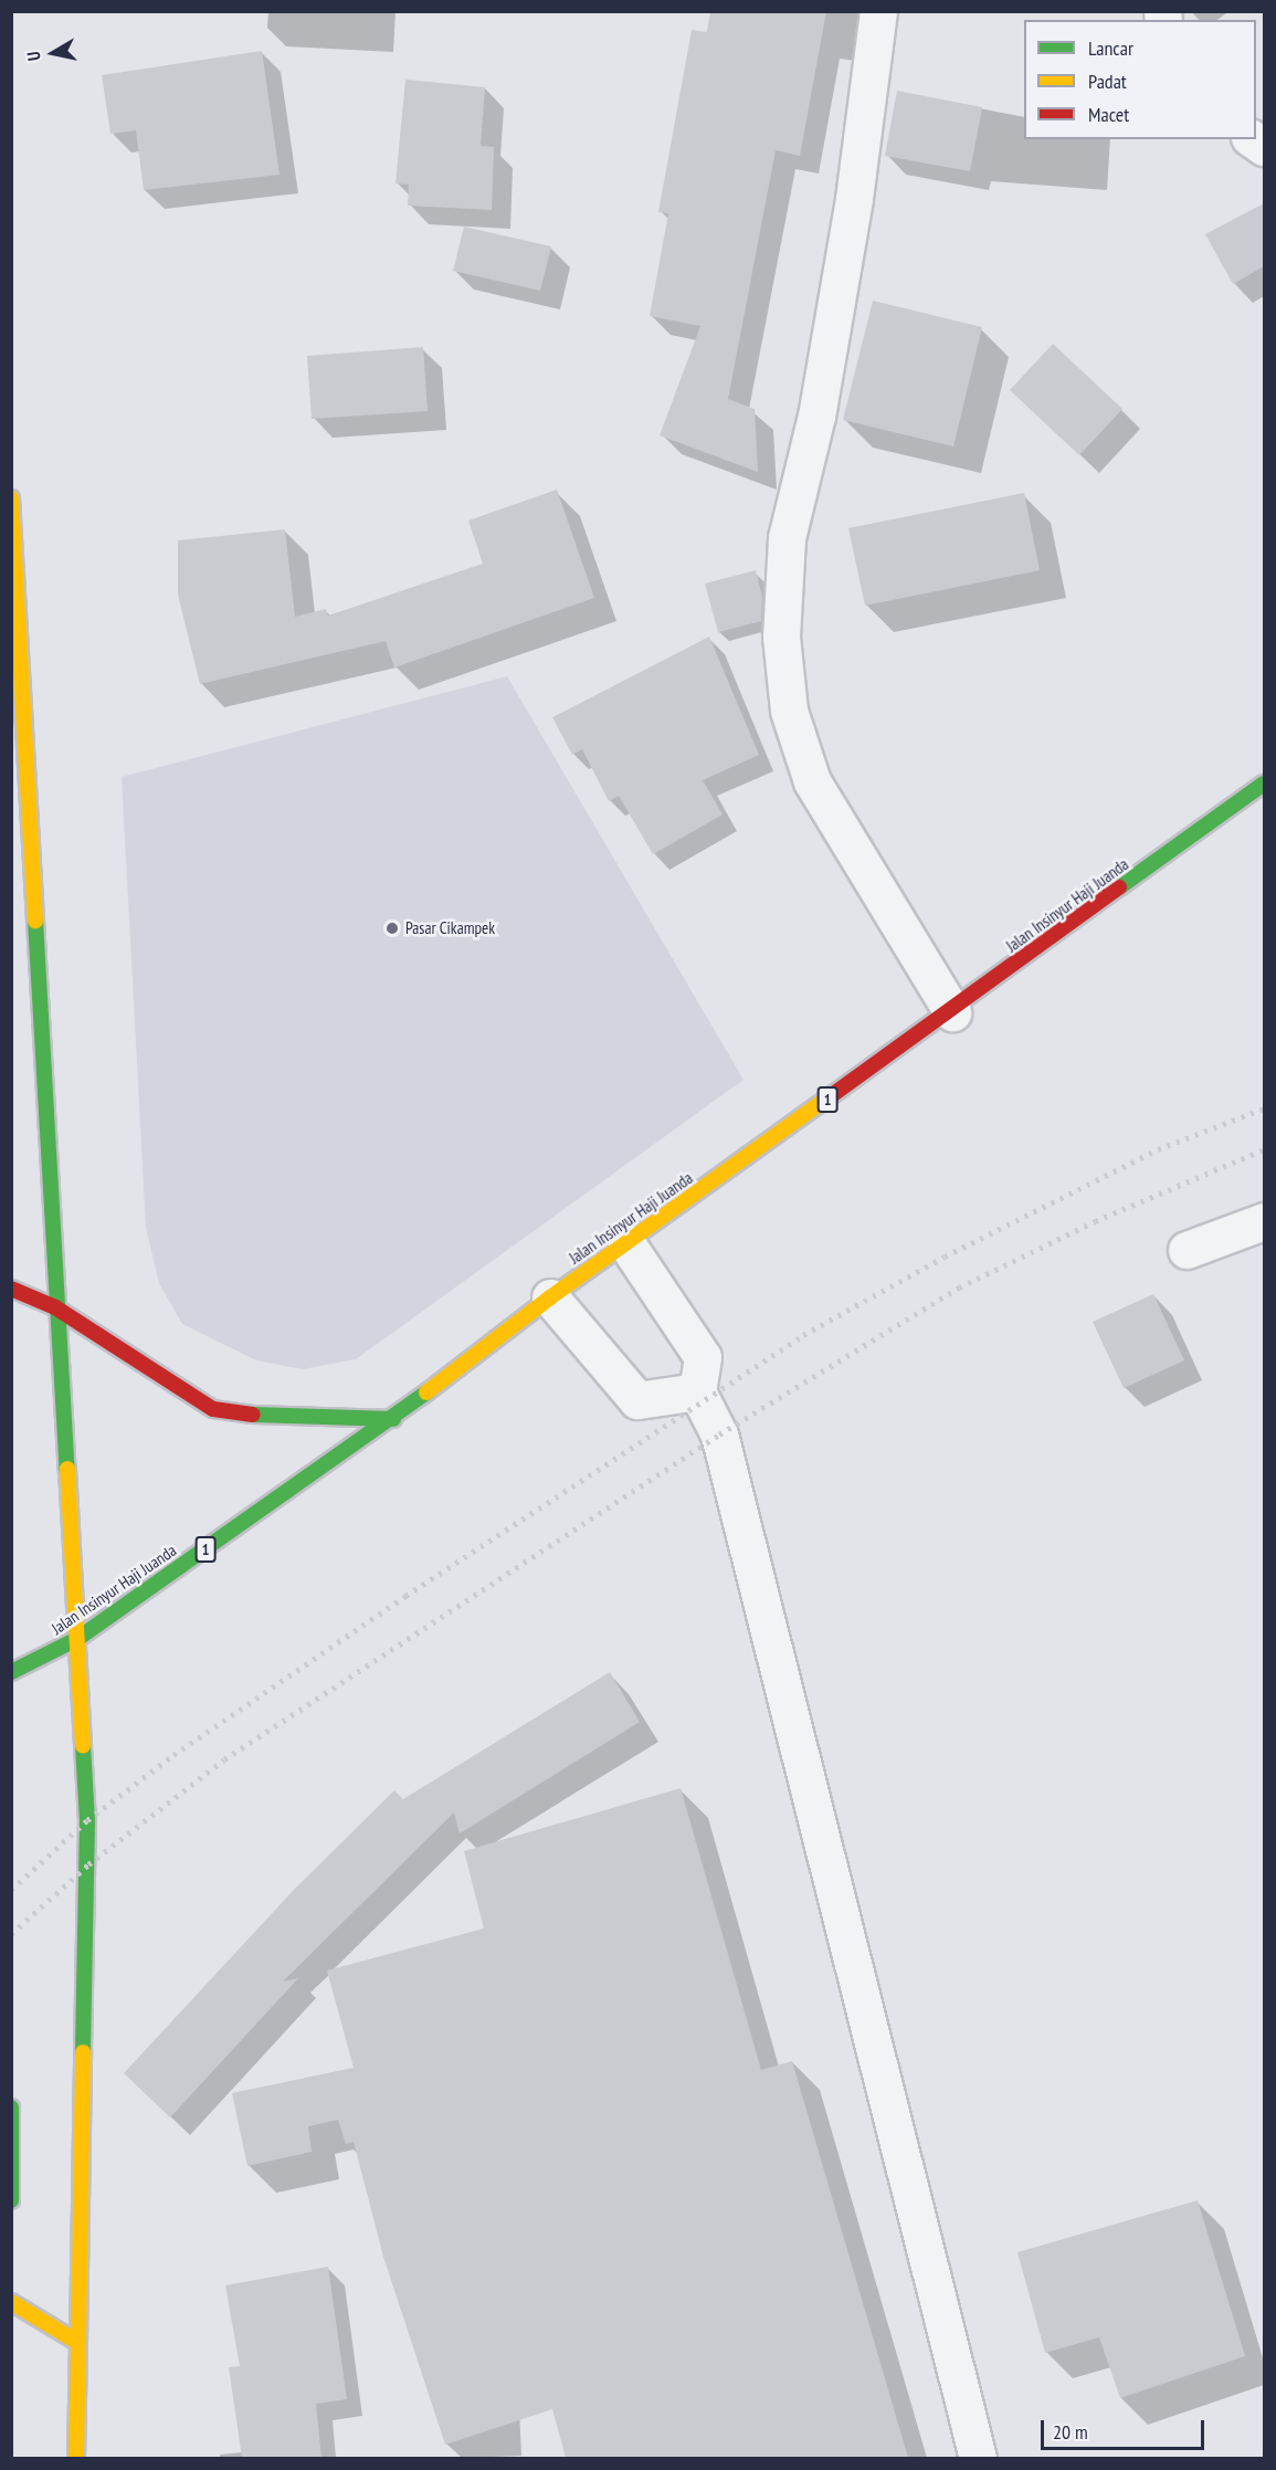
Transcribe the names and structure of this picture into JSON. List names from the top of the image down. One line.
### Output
{"streets":{"highway":["Jalan Insinyur Haji Juanda","1"]},"places":["Pasar Cikampek"],"legend":["Lancar","Padat","Macet"],"scale_bar":"20 m","north":"left"}
